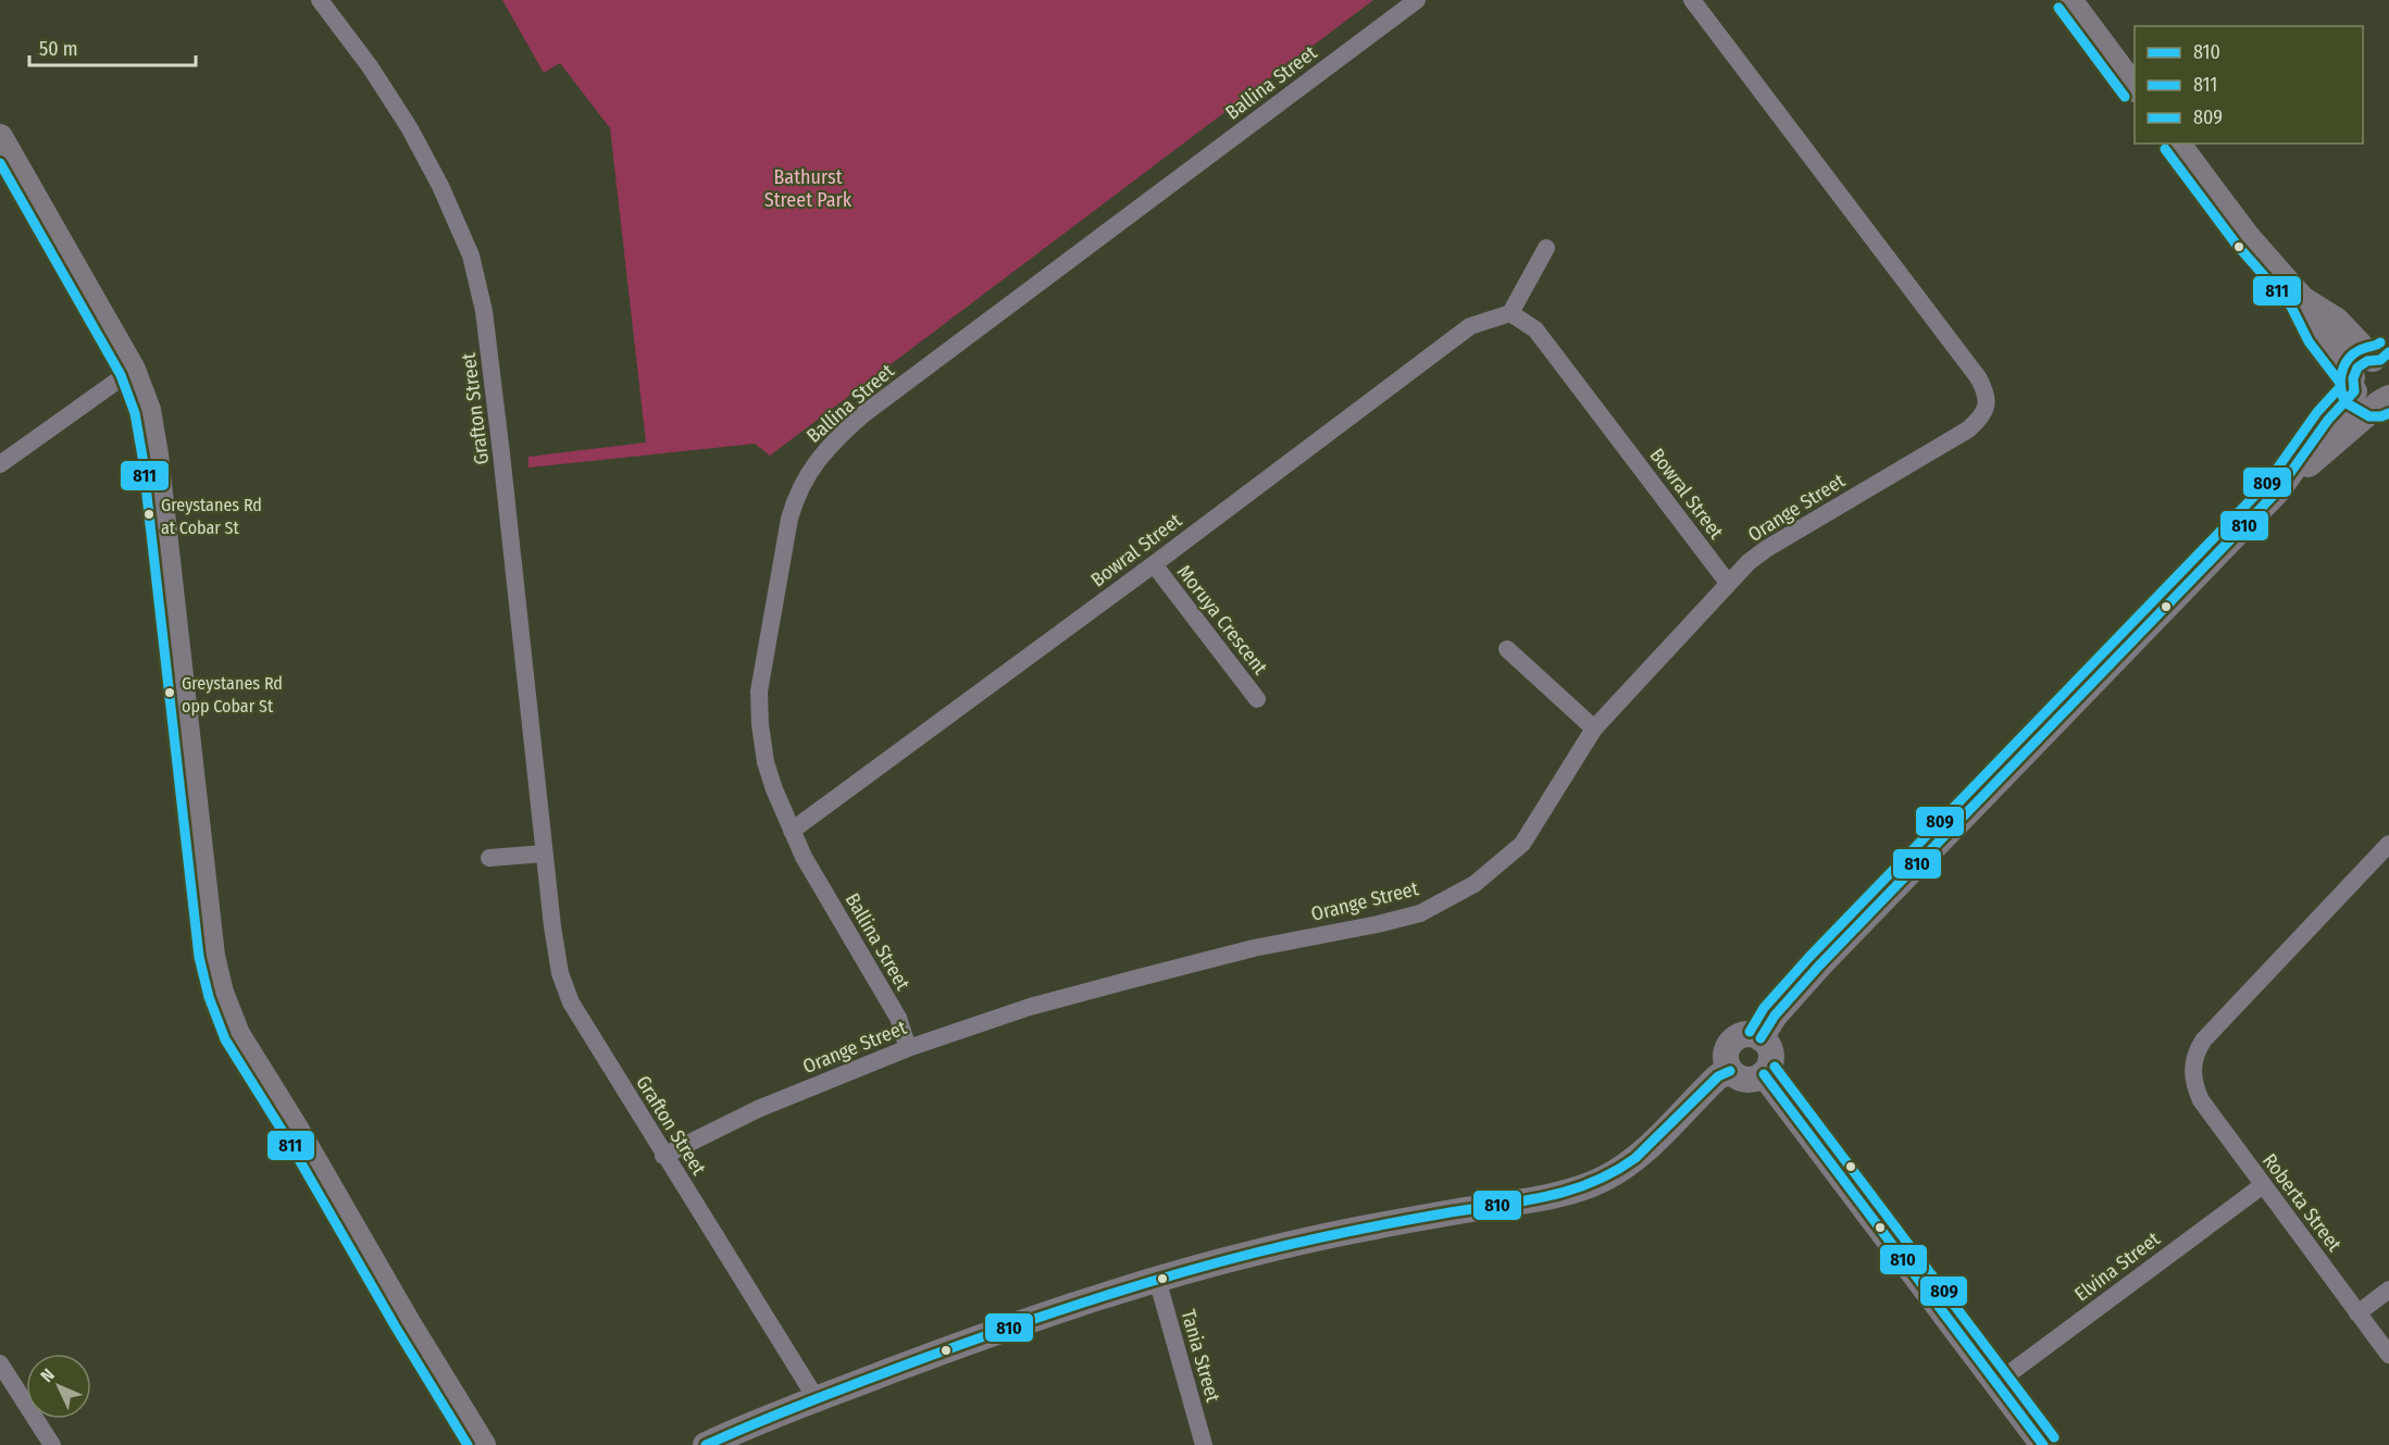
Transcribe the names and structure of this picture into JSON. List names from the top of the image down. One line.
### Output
{"streets":{"street":["Ballina Street","Grafton Street","Bowral Street","Orange Street","Moruya Crescent","Roberta Street","Elvina Street","Tania Street"]},"crossings":[["Ballina Street","Bowral Street"],["Ballina Street","Orange Street"],["Grafton Street","Orange Street"],["Bowral Street","Orange Street"],["Bowral Street","Moruya Crescent"],["Roberta Street","Elvina Street"]],"parks":["Bathurst Street Park"],"places":["Greystanes Rd at Cobar St","Greystanes Rd opp Cobar St"],"lines":["transit line 811","transit line 809","transit line 810"],"legend":["810","811","809"],"scale_bar":"50 m","north":"top left"}
